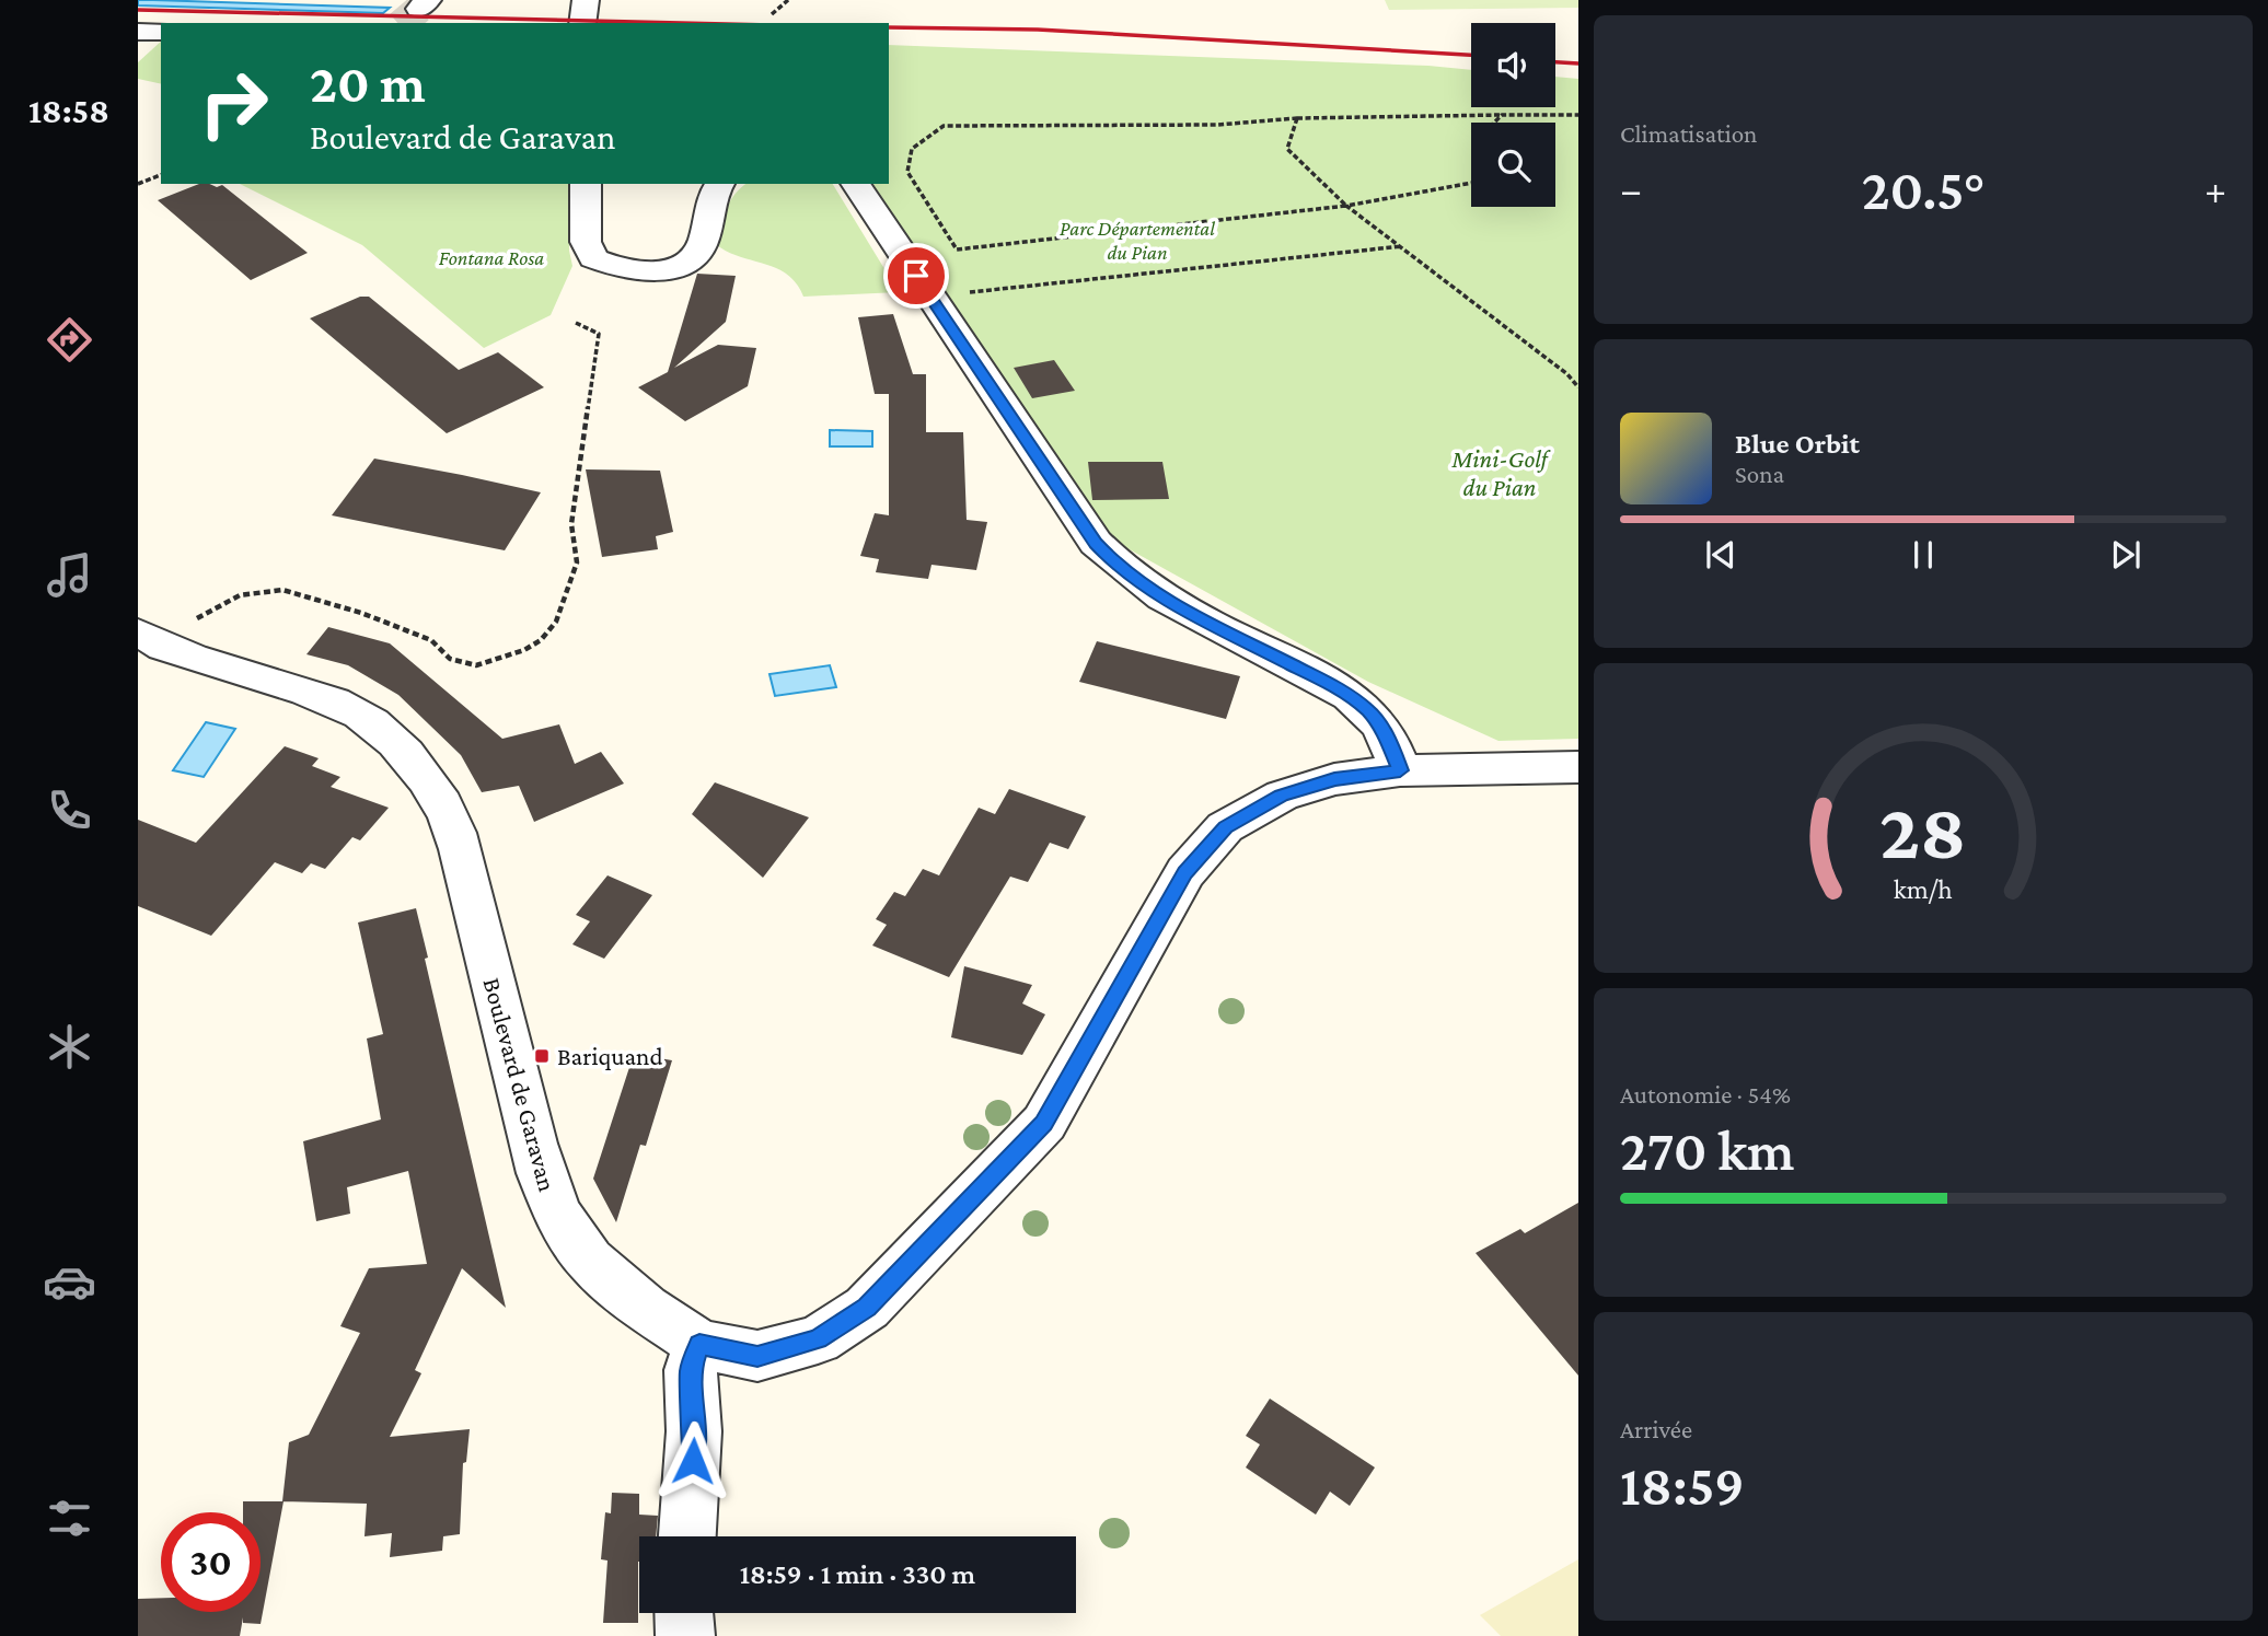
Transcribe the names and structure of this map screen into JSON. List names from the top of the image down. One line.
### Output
{"streets":{"street":["Boulevard de Garavan"]},"parks":["Parc Départemental du Pian","Fontana Rosa","Mini-Golf du Pian"],"places":{"transit":["Bariquand"]},"page":{"tabs":"18:58","tile":["Climatisation",["Autonomie · 54%","270 km"],["Arrivée","18:59"]],"turn":["20 m","Boulevard de Garavan"],"heat":["−","20.5°","+"],"song":["Blue Orbit","Sona"],"limit":"30","trip":"18:59 · 1 min · 330 m","gauge":["28","km/h"]}}
